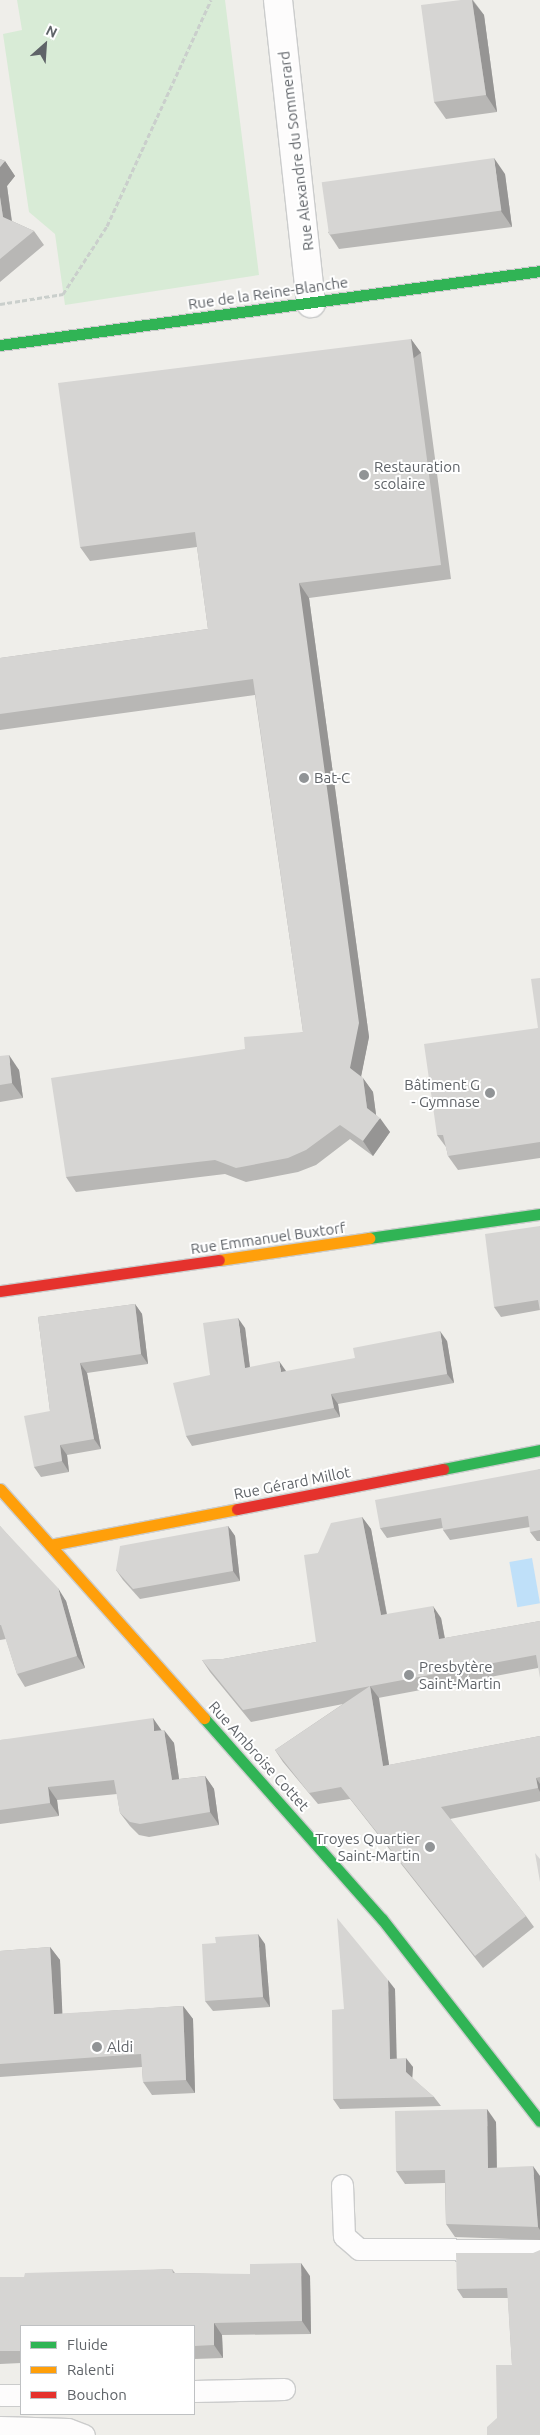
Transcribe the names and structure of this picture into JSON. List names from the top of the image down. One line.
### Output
{"streets":{"street":["Rue Alexandre du Sommerard","Rue de la Reine-Blanche","Rue Emmanuel Buxtorf","Rue Gérard Millot","Rue Ambroise Cottet"]},"crossings":[["Rue Alexandre du Sommerard","Rue de la Reine-Blanche"],["Rue Gérard Millot","Rue Ambroise Cottet"]],"places":["Restauration scolaire","Bat-C","Bâtiment G - Gymnase","Presbytère Saint-Martin","Troyes Quartier Saint-Martin","Aldi"],"legend":["Fluide","Ralenti","Bouchon"],"north":"top right"}
